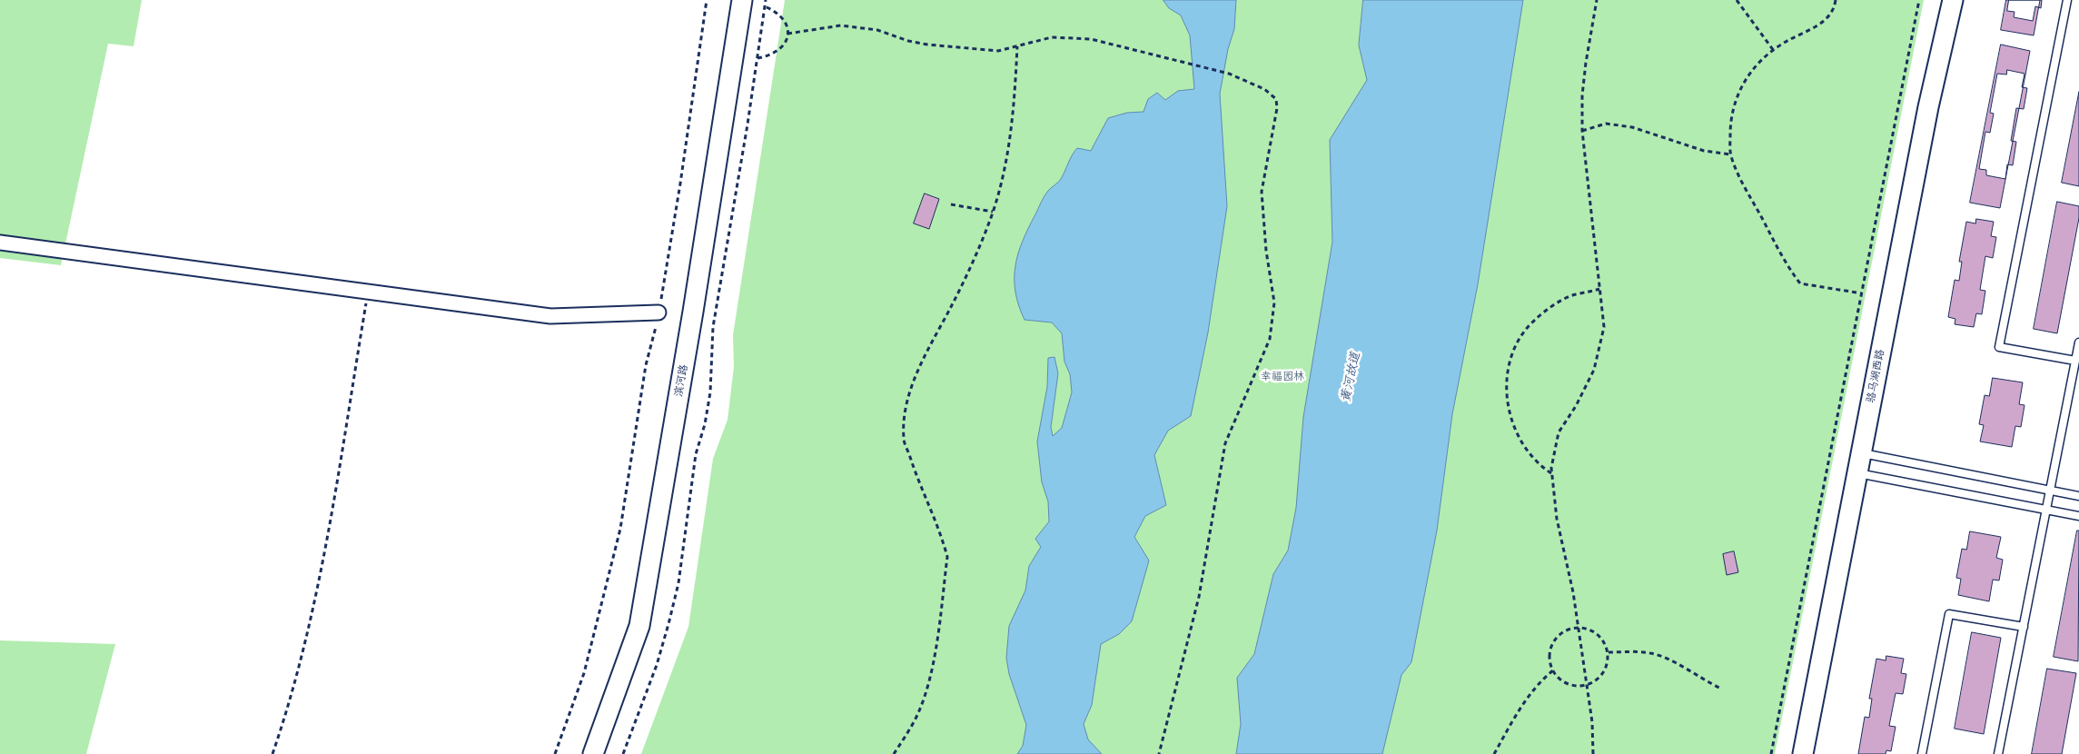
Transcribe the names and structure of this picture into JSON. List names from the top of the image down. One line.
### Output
{"streets":{"street":["骆马湖西路","滨河路"]},"water":["黄河故道"],"parks":["幸福园林"]}
